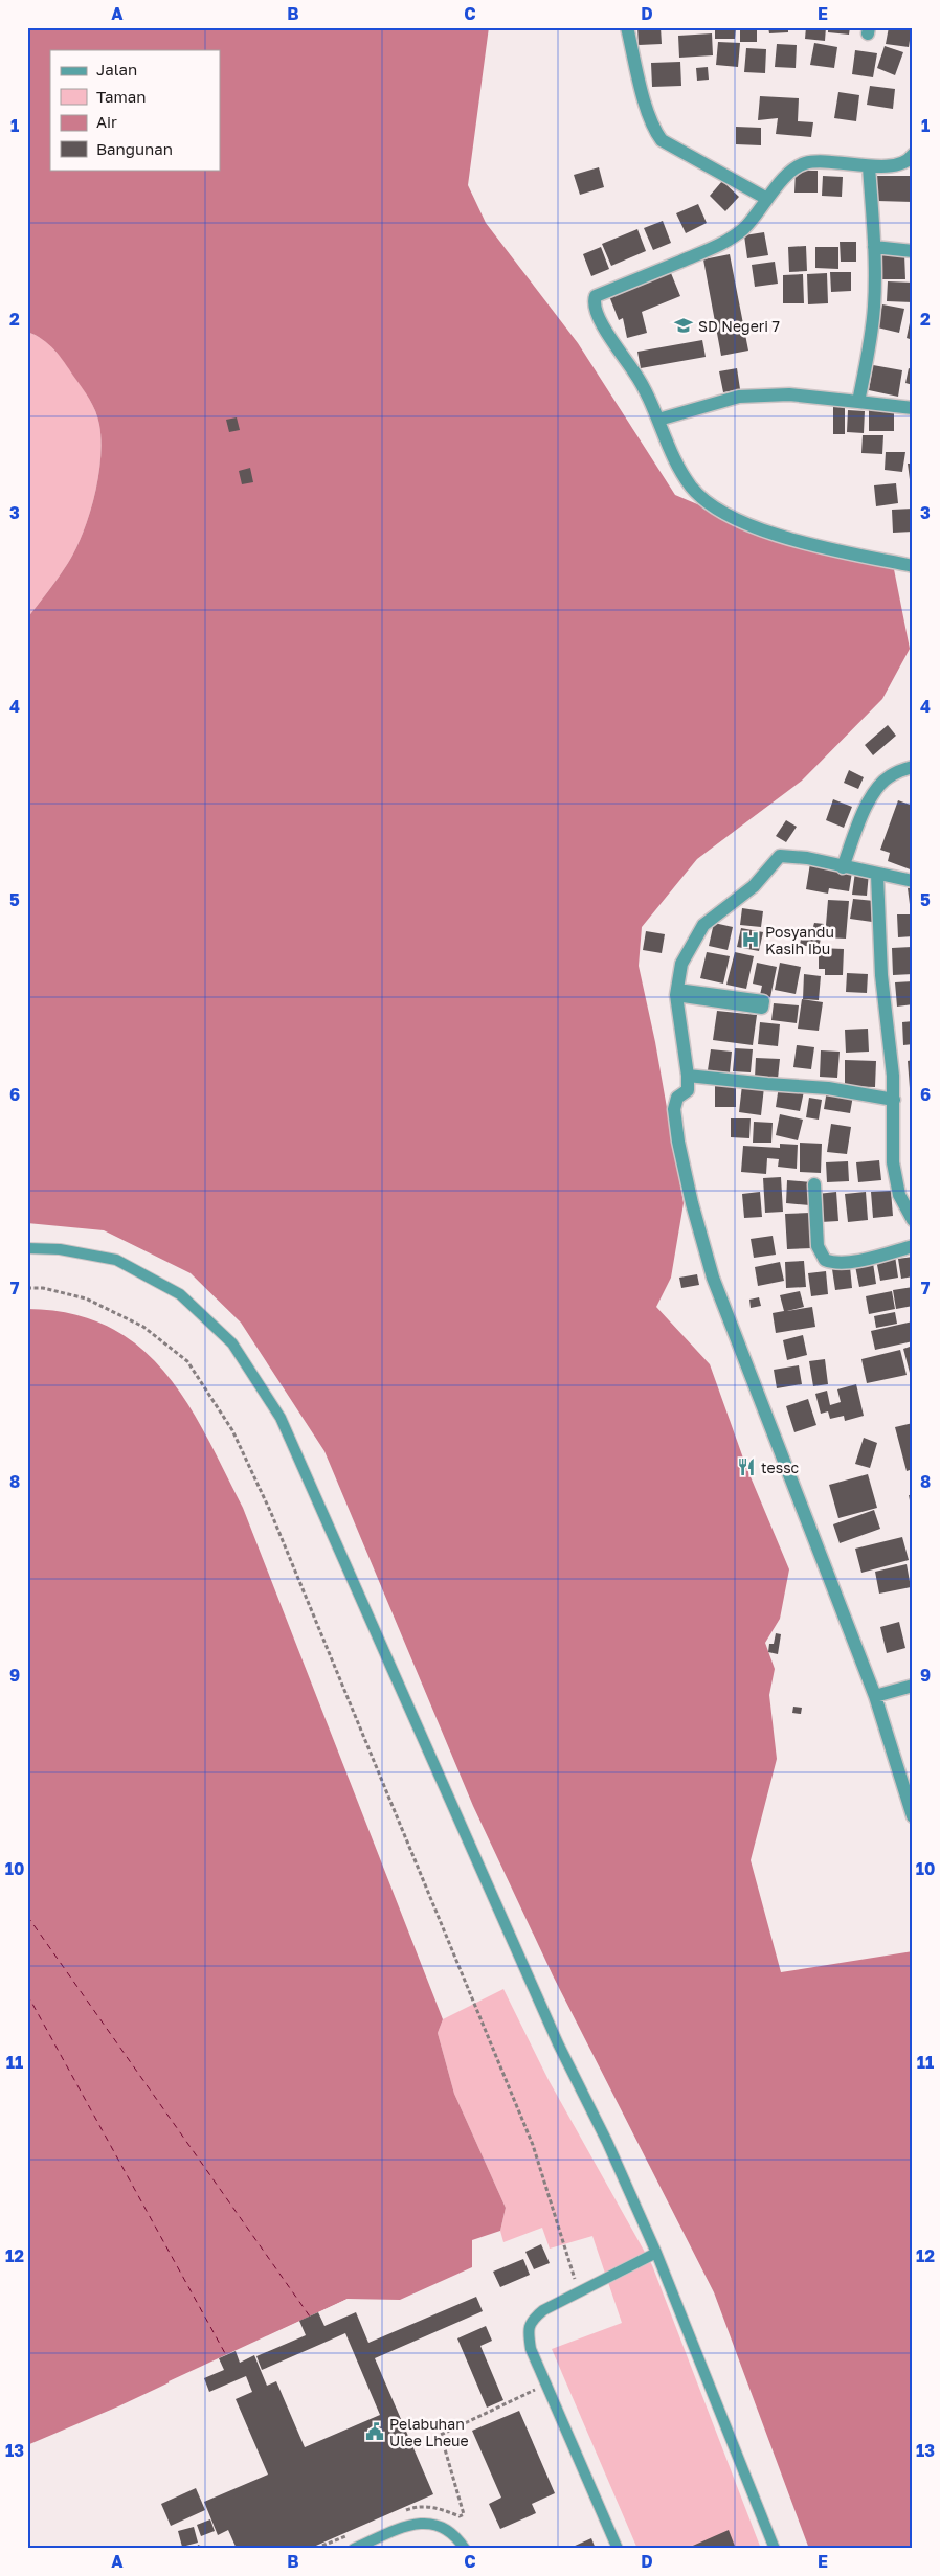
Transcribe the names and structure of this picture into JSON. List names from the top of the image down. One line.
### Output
{"places":{"school or university":["SD Negeri 7"],"hospital":["Posyandu Kasih Ibu"],"restaurant":["tessc"],"public building":["Pelabuhan Ulee Lheue"]},"legend":["Jalan","Taman","Air","Bangunan"],"grid":{"columns":["A","B","C","D","E"],"rows":["1","2","3","4","5","6","7","8","9","10","11","12","13"]}}
